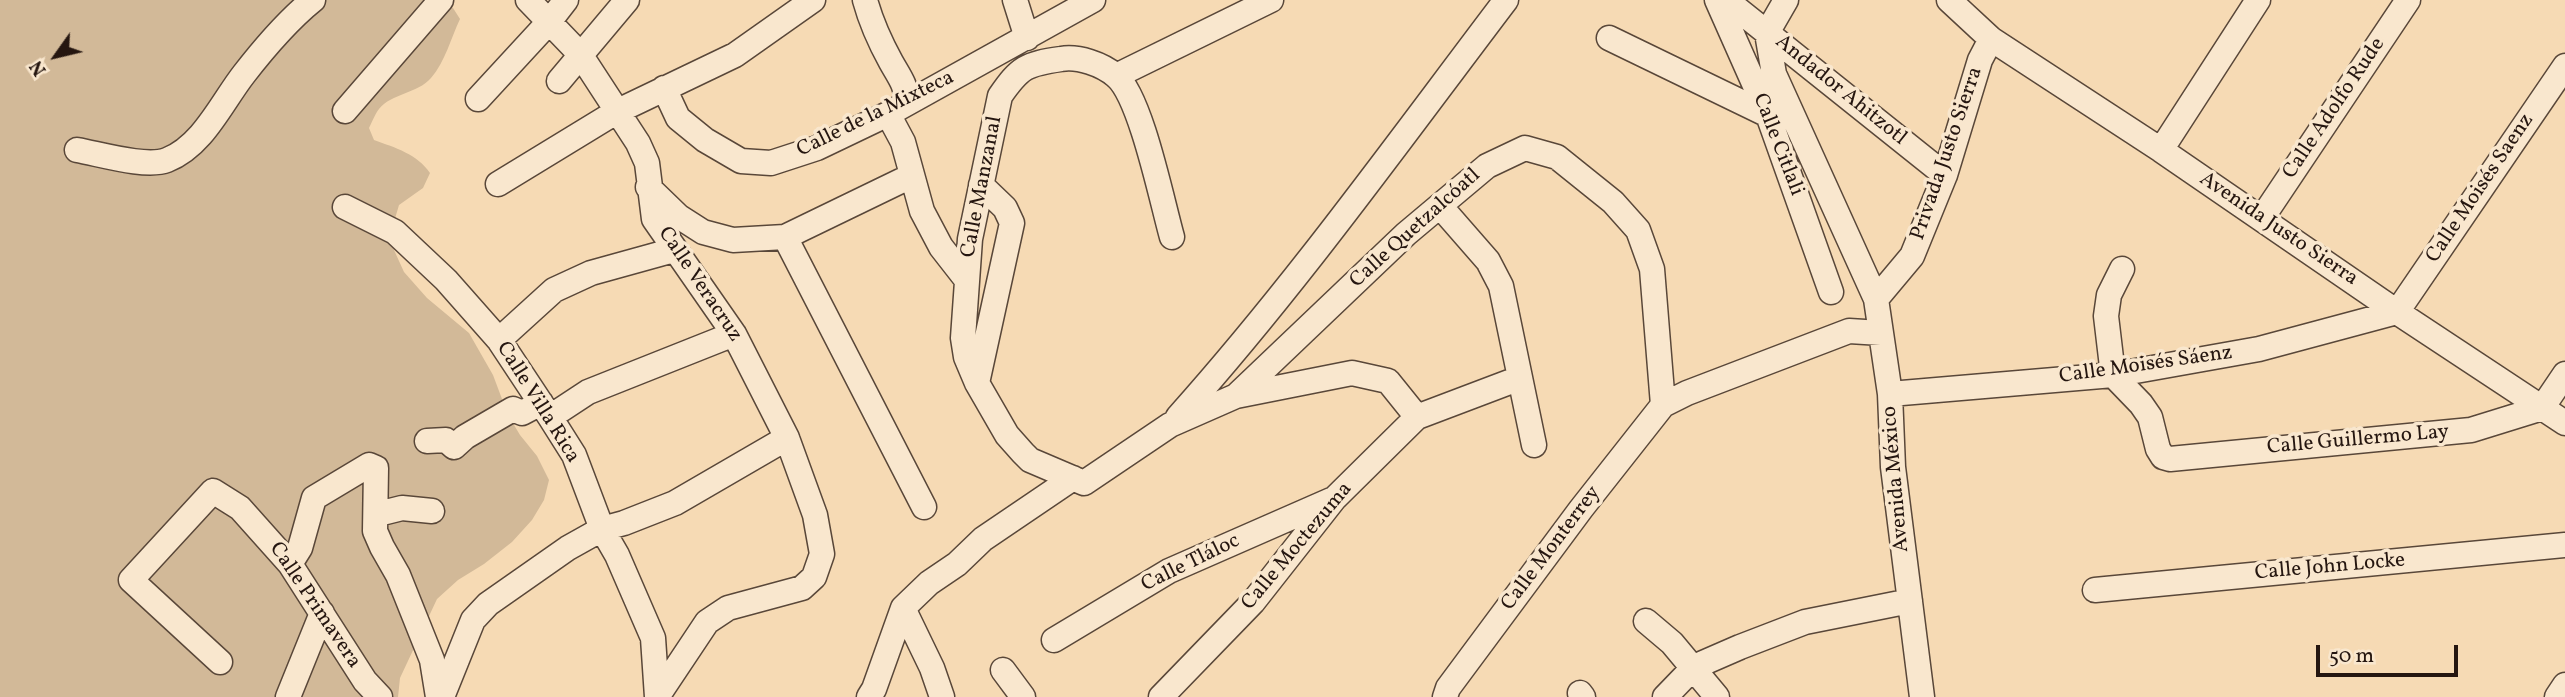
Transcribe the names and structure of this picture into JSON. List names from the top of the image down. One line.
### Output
{"streets":{"street":["Andador Ahitzotl","Calle Adolfo Rude","Calle de la Mixteca","Calle Citlali","Privada Justo Sierra","Calle Manzanal","Calle Moisés Saenz","Calle Quetzalcóatl","Avenida Justo Sierra","Calle Veracruz","Calle Moisés Sáenz","Calle Villa Rica","Calle Guillermo Lay","Avenida México","Calle Moctezuma","Calle Monterrey","Calle Tláloc","Calle John Locke","Calle Primavera"]},"crossings":[["Andador Ahitzotl","Privada Justo Sierra"],["Calle Adolfo Rude","Avenida Justo Sierra"],["Privada Justo Sierra","Avenida Justo Sierra"],["Privada Justo Sierra","Avenida México"],["Calle Moisés Saenz","Avenida Justo Sierra"],["Calle Moisés Saenz","Calle Moisés Sáenz"],["Calle Quetzalcóatl","Calle Monterrey"],["Avenida Justo Sierra","Calle Moisés Sáenz"],["Avenida Justo Sierra","Calle Guillermo Lay"],["Calle Veracruz","Calle Villa Rica"],["Calle Moisés Sáenz","Calle Guillermo Lay"],["Calle Moisés Sáenz","Avenida México"],["Calle Moctezuma","Calle Tláloc"]],"scale_bar":"50 m","north":"bottom left"}
